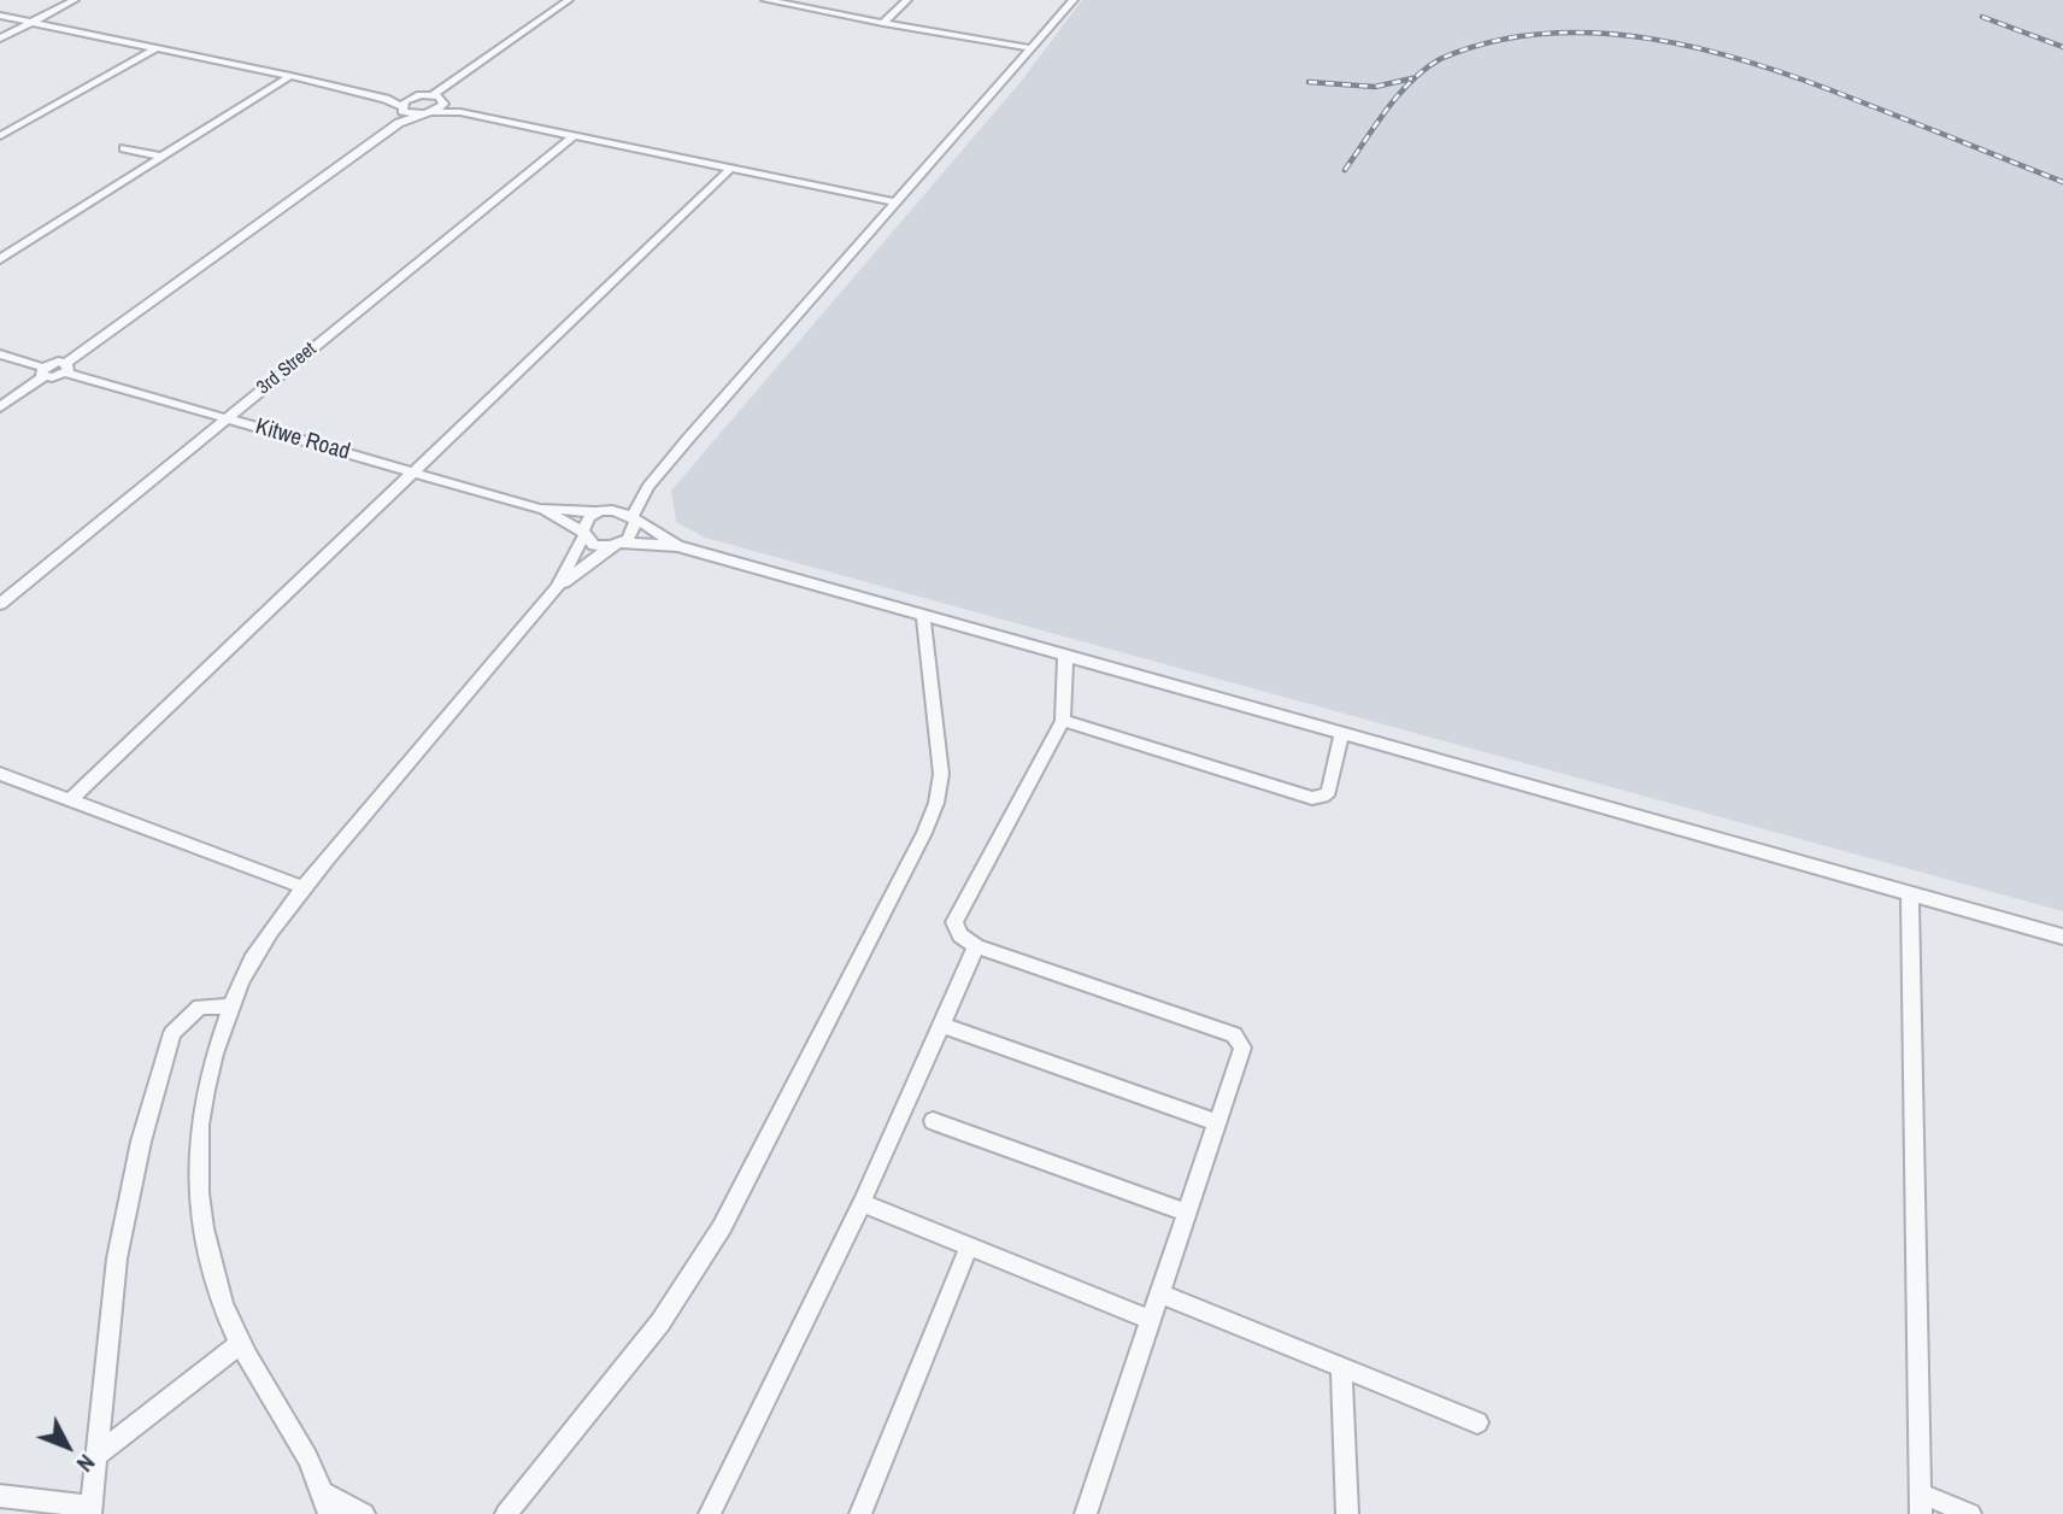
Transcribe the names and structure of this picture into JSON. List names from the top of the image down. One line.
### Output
{"streets":{"street":["3rd Street","Kitwe Road"]},"crossings":[["3rd Street","Kitwe Road"]],"north":"bottom right"}
